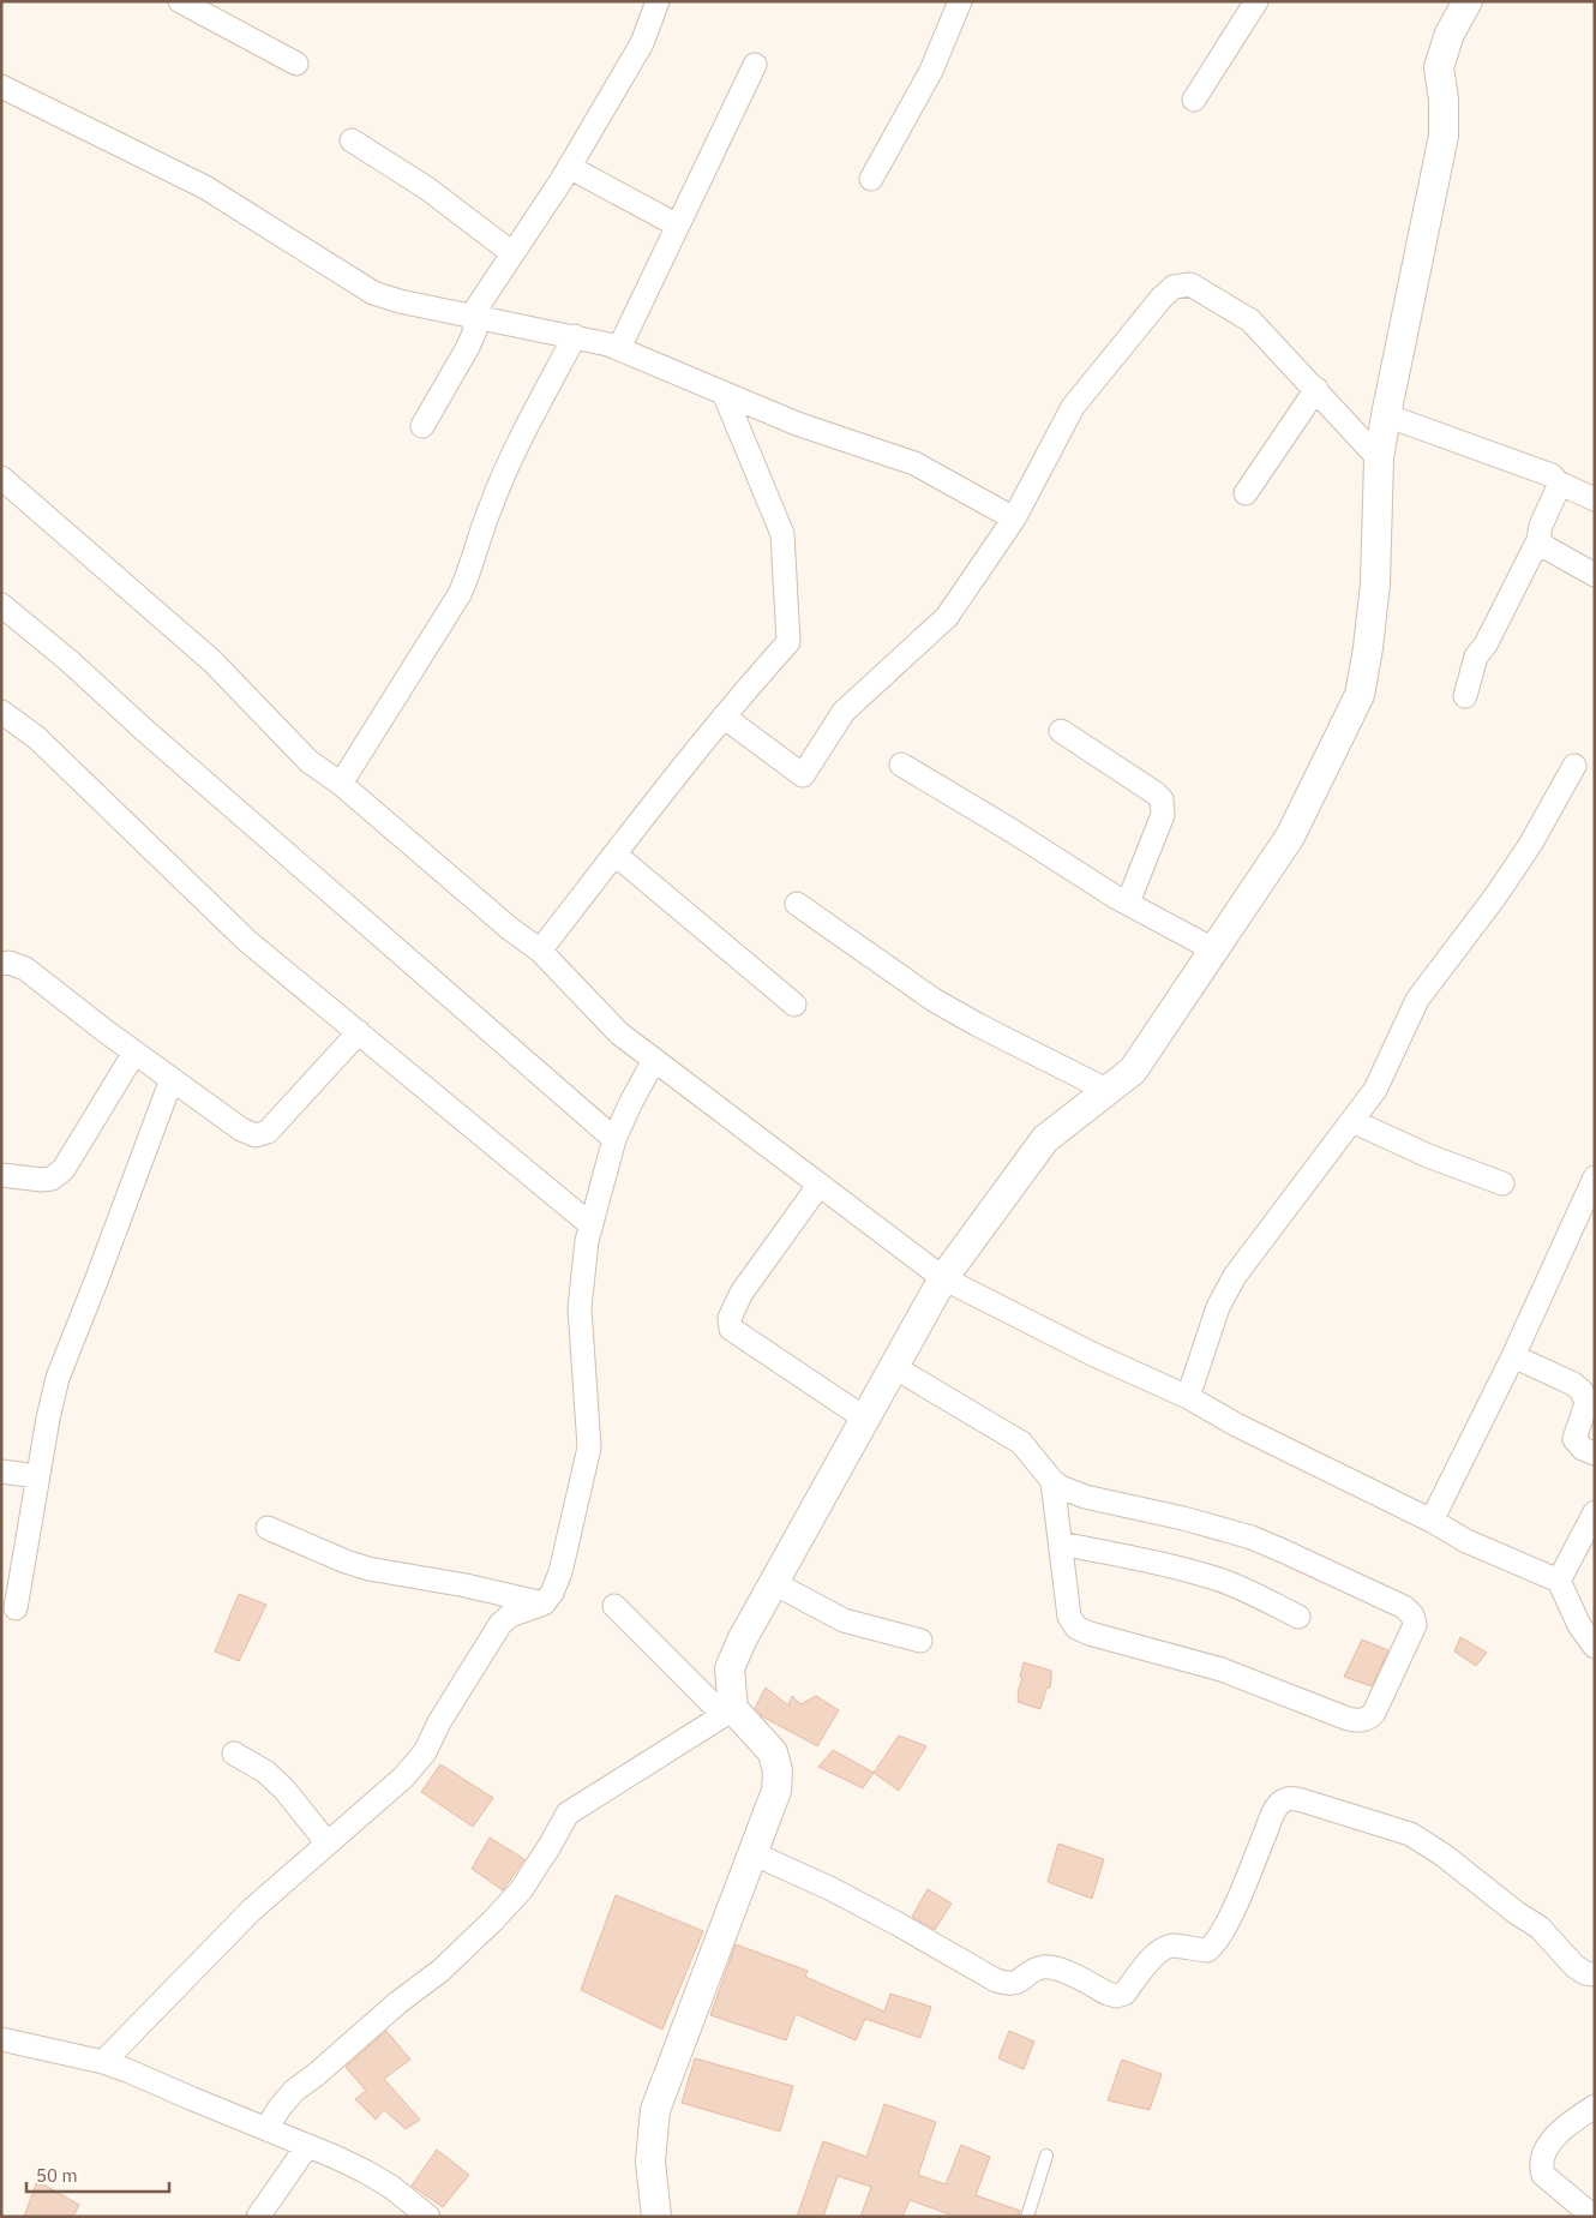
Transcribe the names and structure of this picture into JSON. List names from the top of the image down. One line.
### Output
{"scale_bar":"50 m"}
